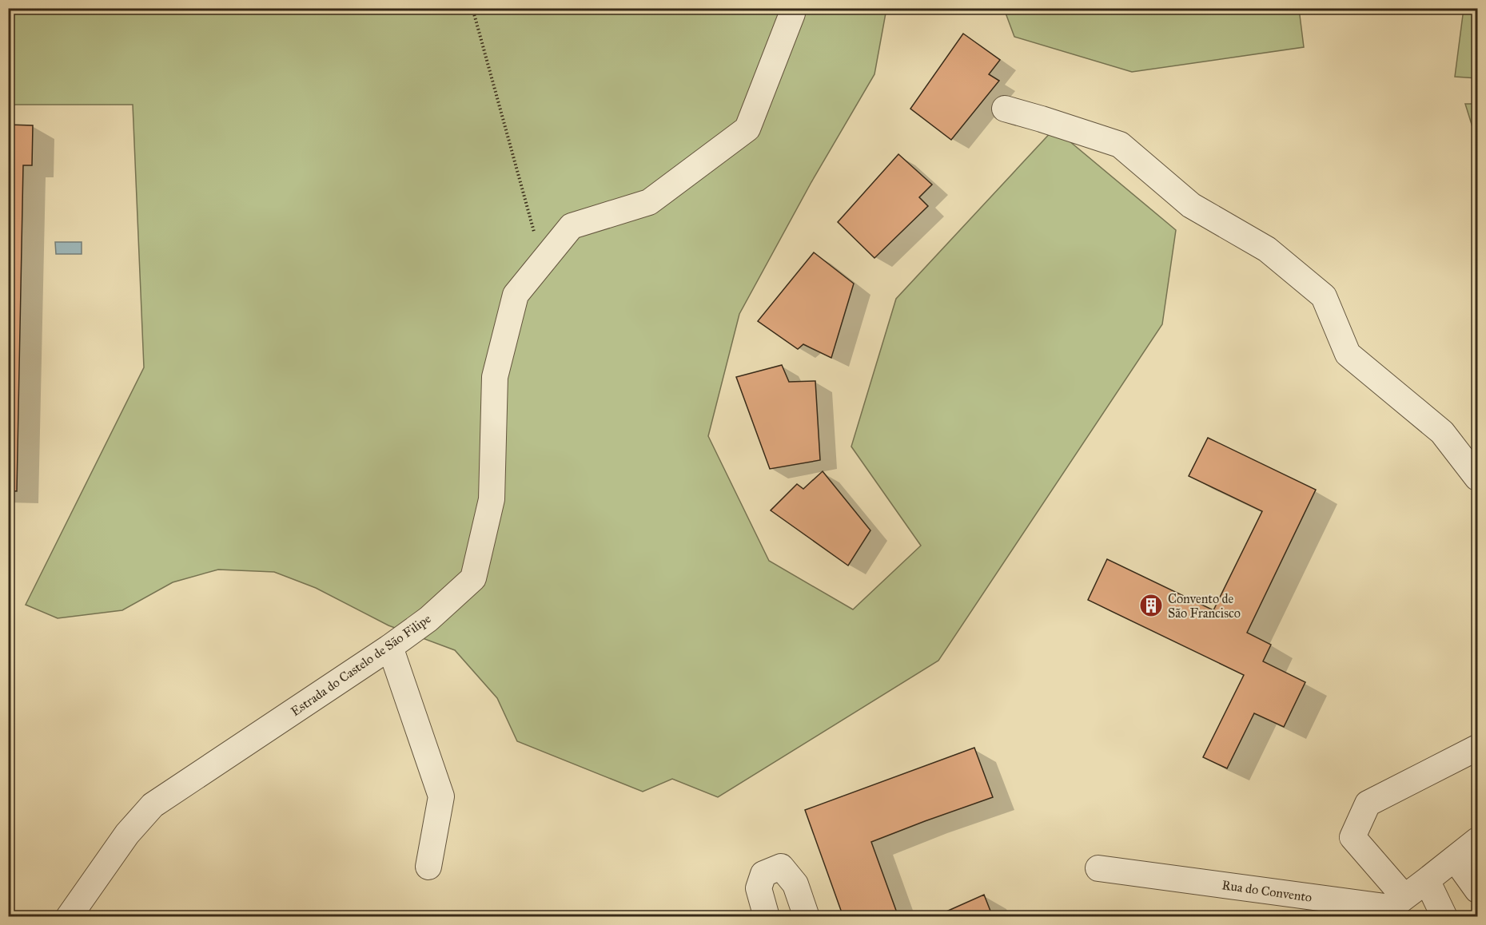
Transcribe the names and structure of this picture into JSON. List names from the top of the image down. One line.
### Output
{"streets":{"street":["Estrada do Castelo de São Filipe","Rua do Convento"]},"places":{"building":["Convento de São Francisco"]}}
